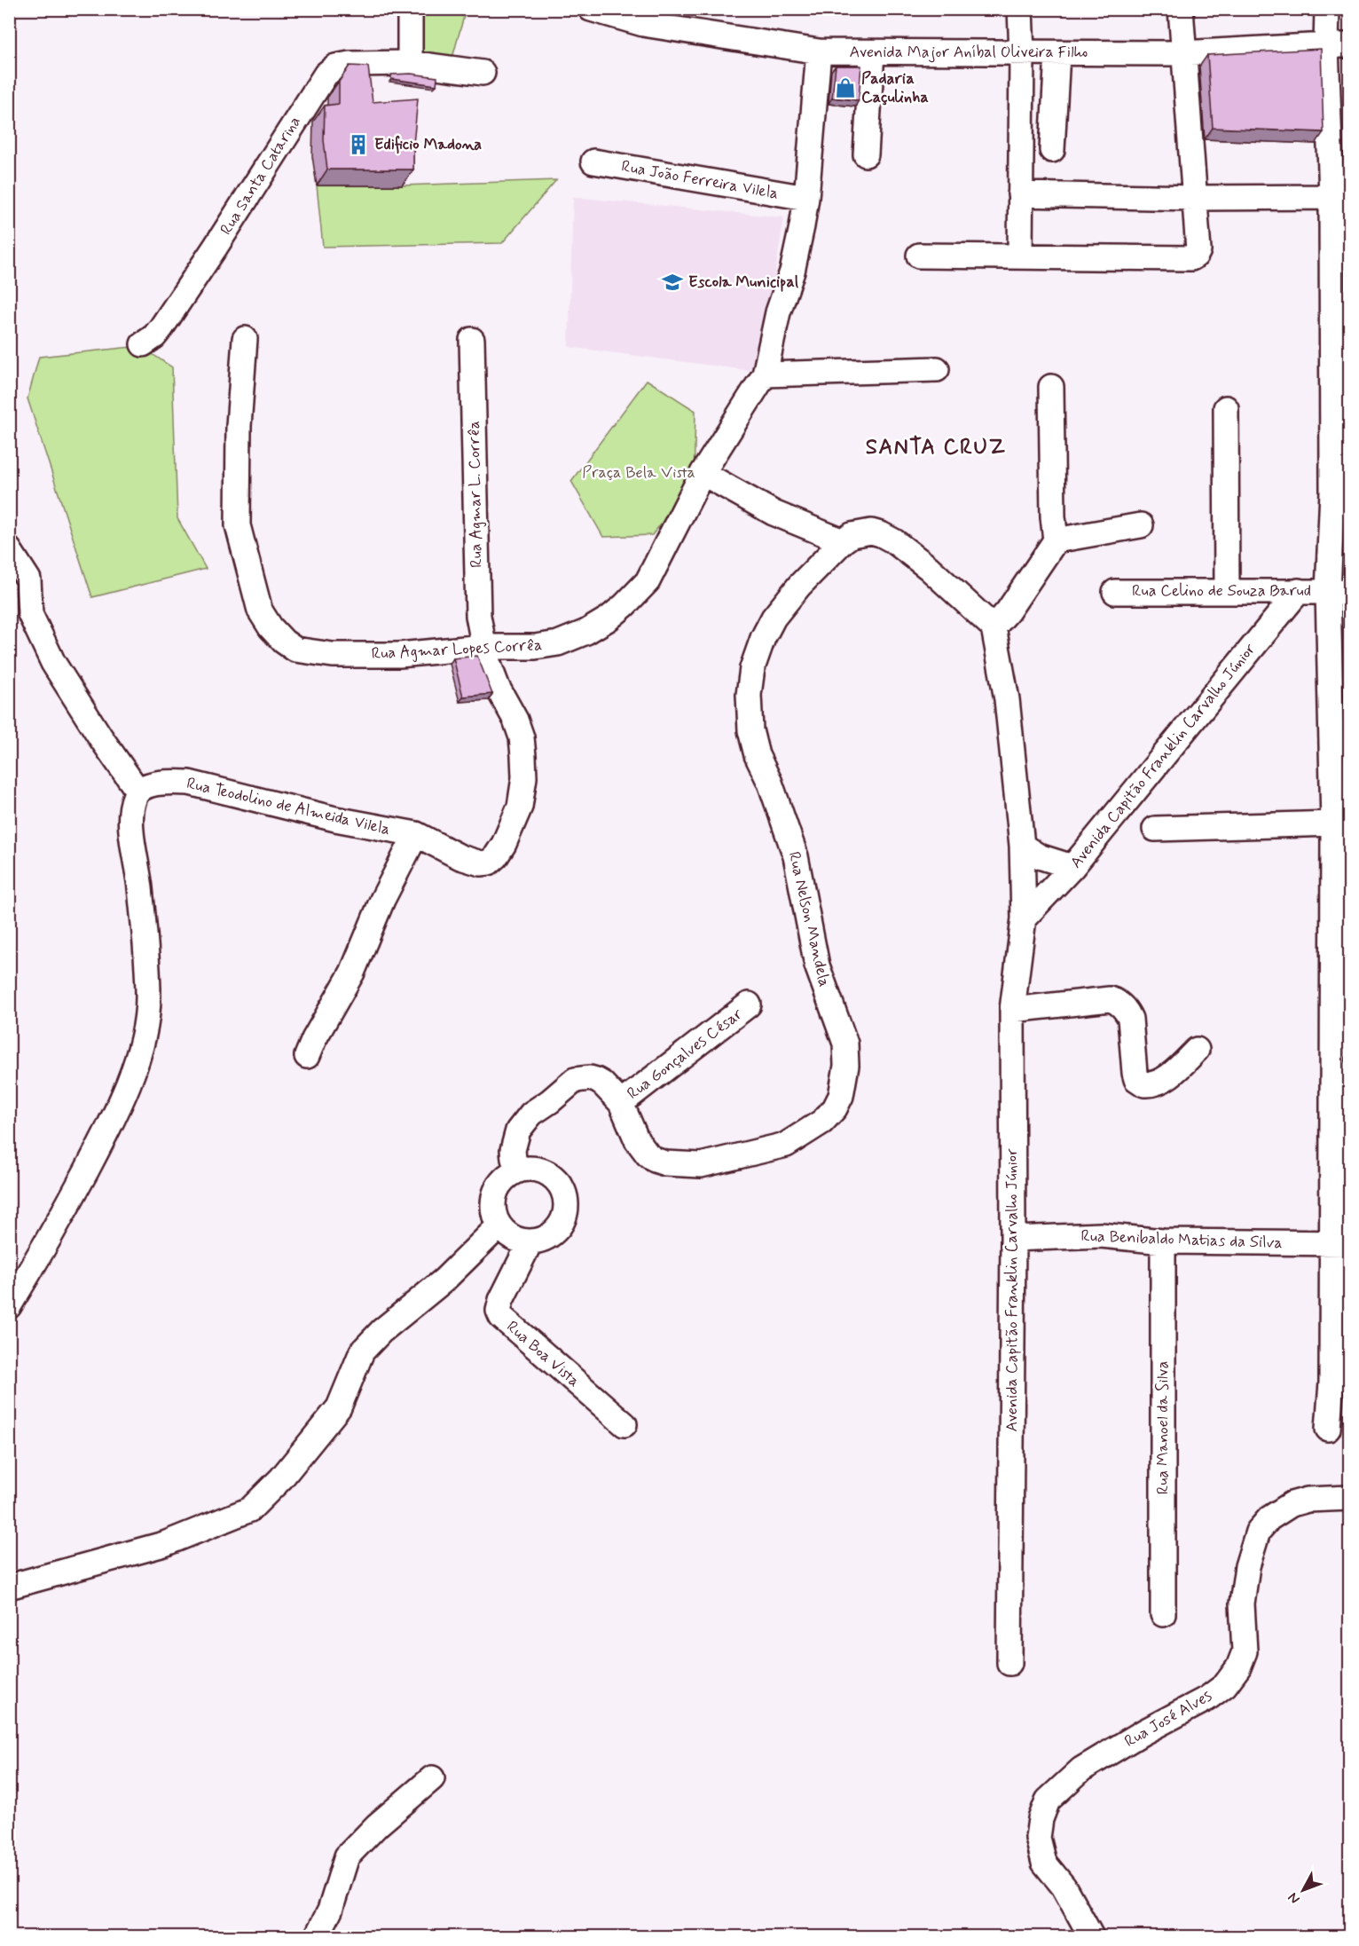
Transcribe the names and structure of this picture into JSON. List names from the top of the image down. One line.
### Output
{"streets":{"street":["Avenida Major Aníbal Oliveira Filho","Rua Santa Catarina","Rua João Ferreira Vilela","Rua Agmar L. Corrêa","Rua Celino de Souza Barud","Rua Agmar Lopes Corrêa","Avenida Capitão Franklin Carvalho Júnior","Rua Teodolino de Almeida Vilela","Rua Nelson Mandela","Rua Gonçalves César","Rua Benibaldo Matias da Silva","Rua Boa Vista","Rua Manoel da Silva","Rua José Alves"]},"crossings":[["Avenida Major Aníbal Oliveira Filho","Rua Agmar Lopes Corrêa"],["Rua João Ferreira Vilela","Rua Agmar Lopes Corrêa"],["Rua Agmar L. Corrêa","Rua Agmar Lopes Corrêa"],["Rua Agmar L. Corrêa","Rua Teodolino de Almeida Vilela"],["Rua Celino de Souza Barud","Avenida Capitão Franklin Carvalho Júnior"],["Rua Agmar Lopes Corrêa","Rua Teodolino de Almeida Vilela"],["Avenida Capitão Franklin Carvalho Júnior","Rua Benibaldo Matias da Silva"],["Rua Nelson Mandela","Rua Gonçalves César"],["Rua Nelson Mandela","Rua Boa Vista"],["Rua Benibaldo Matias da Silva","Rua Manoel da Silva"]],"districts":["SANTA CRUZ"],"parks":["Praça Bela Vista"],"places":{"shop":["Padaria Caçulinha"],"building":["Edificio Madona"],"school or university":["Escola Municipal"]},"north":"bottom left"}
